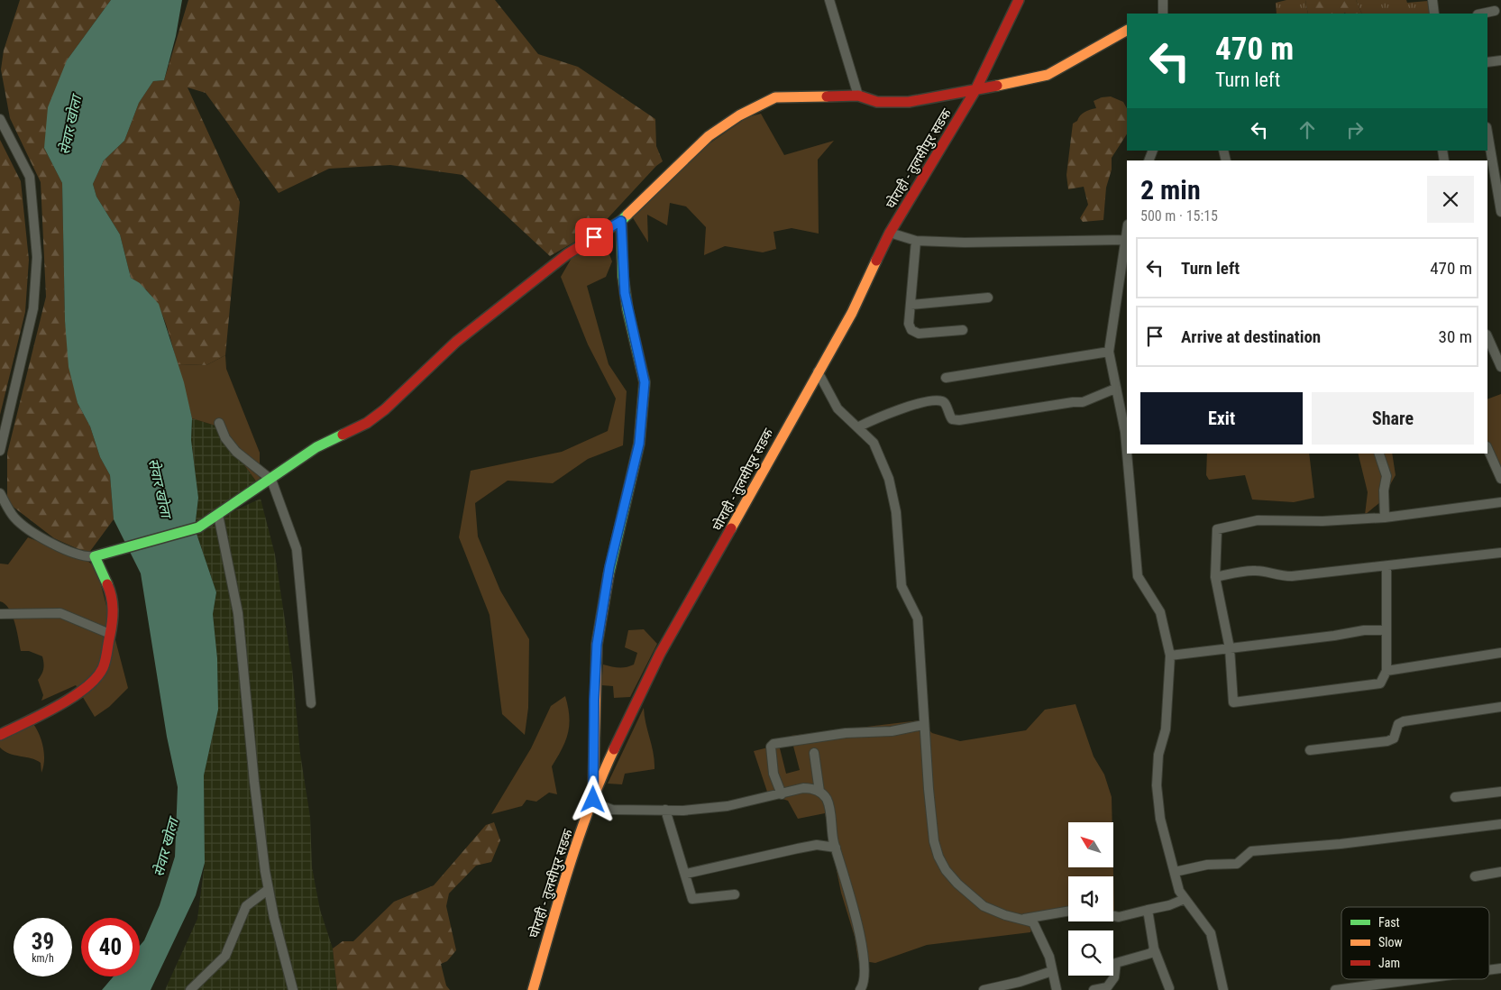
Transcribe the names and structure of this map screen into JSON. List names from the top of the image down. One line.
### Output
{"streets":{"street":["घोराही - तुलसीपुर सडक"]},"water":["सेवार खोला"],"legend":["Fast","Slow","Jam"],"north":"top left","page":{"turn":["470 m","Turn left"],"heading":["2 min","500 m · 15:15"],"list":[{"name":"Turn left","value":"470 m"},{"name":"Arrive at destination","value":"30 m"}],"buttons":["Exit","Share"],"speed":"39 km/h","limit":"40"}}
